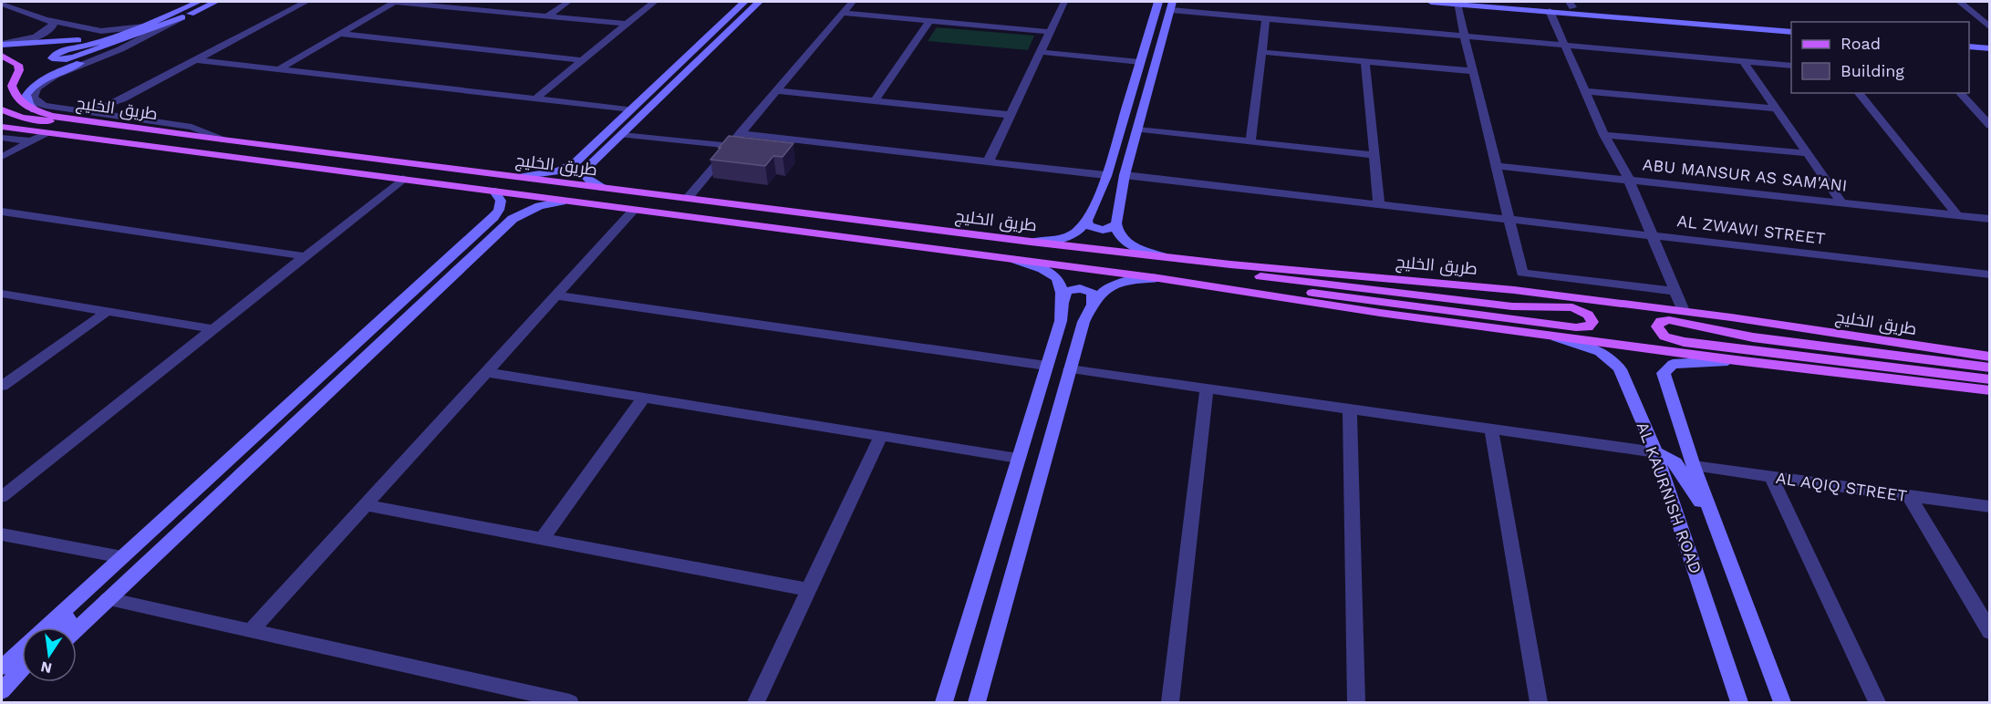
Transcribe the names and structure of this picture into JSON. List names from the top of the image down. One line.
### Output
{"streets":{"main road":["طريق الخليج"],"street":["ABU MANSUR AS SAM'ANI","AL ZWAWI STREET","AL AQIQ STREET","AL KAURNISH ROAD"]},"crossings":[["طريق الخليج","AL KAURNISH ROAD"],["AL AQIQ STREET","AL KAURNISH ROAD"]],"legend":["Road","Building"],"north":"bottom"}
